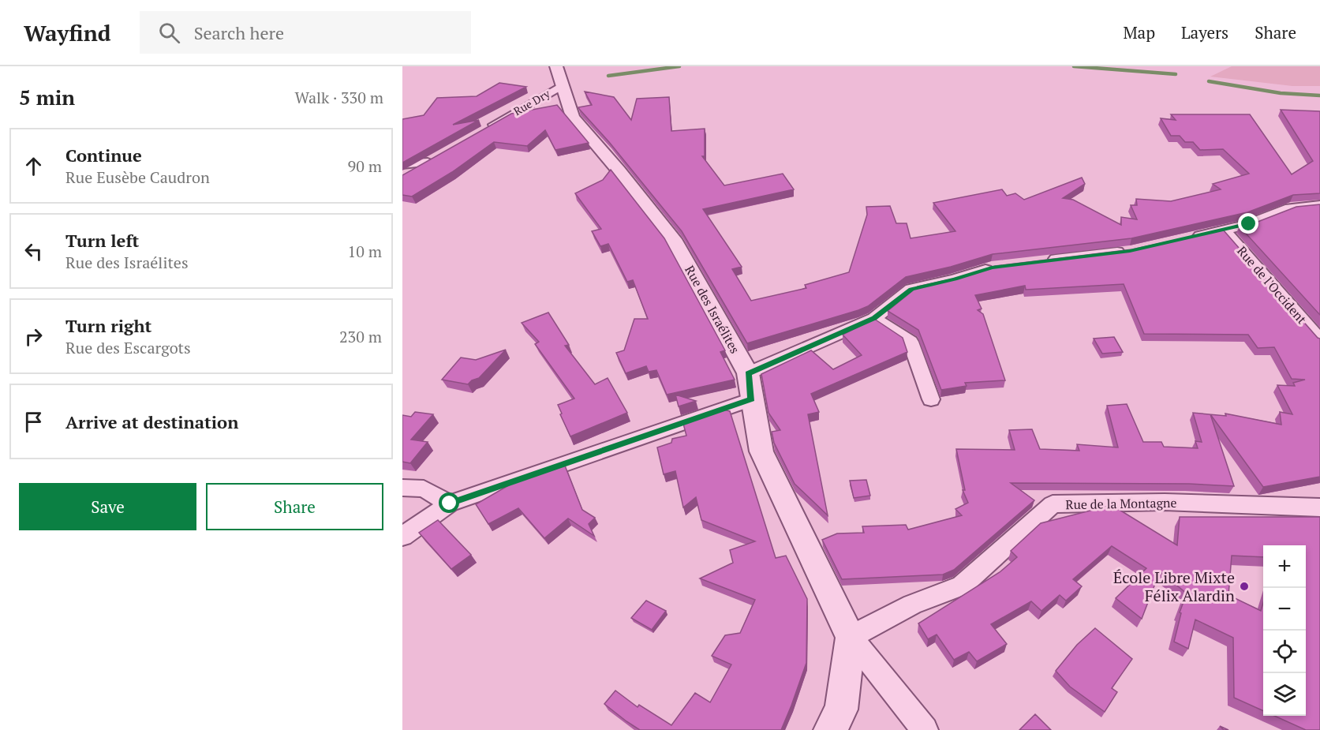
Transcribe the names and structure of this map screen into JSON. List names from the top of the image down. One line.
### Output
{"streets":{"street":["Rue Dry","Rue de l'Occident","Rue des Israélites","Rue de la Montagne"]},"crossings":[["Rue Dry","Rue des Israélites"],["Rue des Israélites","Rue de la Montagne"]],"places":["École Libre Mixte Félix Alardin"],"page":{"header":"Wayfind","search":"Search here","nav":["Map","Layers","Share"],"heading":["5 min","Walk · 330 m"],"list":[["Continue","Rue Eusèbe Caudron","90 m"],["Turn left","Rue des Israélites","10 m"],["Turn right","Rue des Escargots","230 m"],"Arrive at destination"],"buttons":["Save","Share"],"map_buttons":["+","−"]}}
